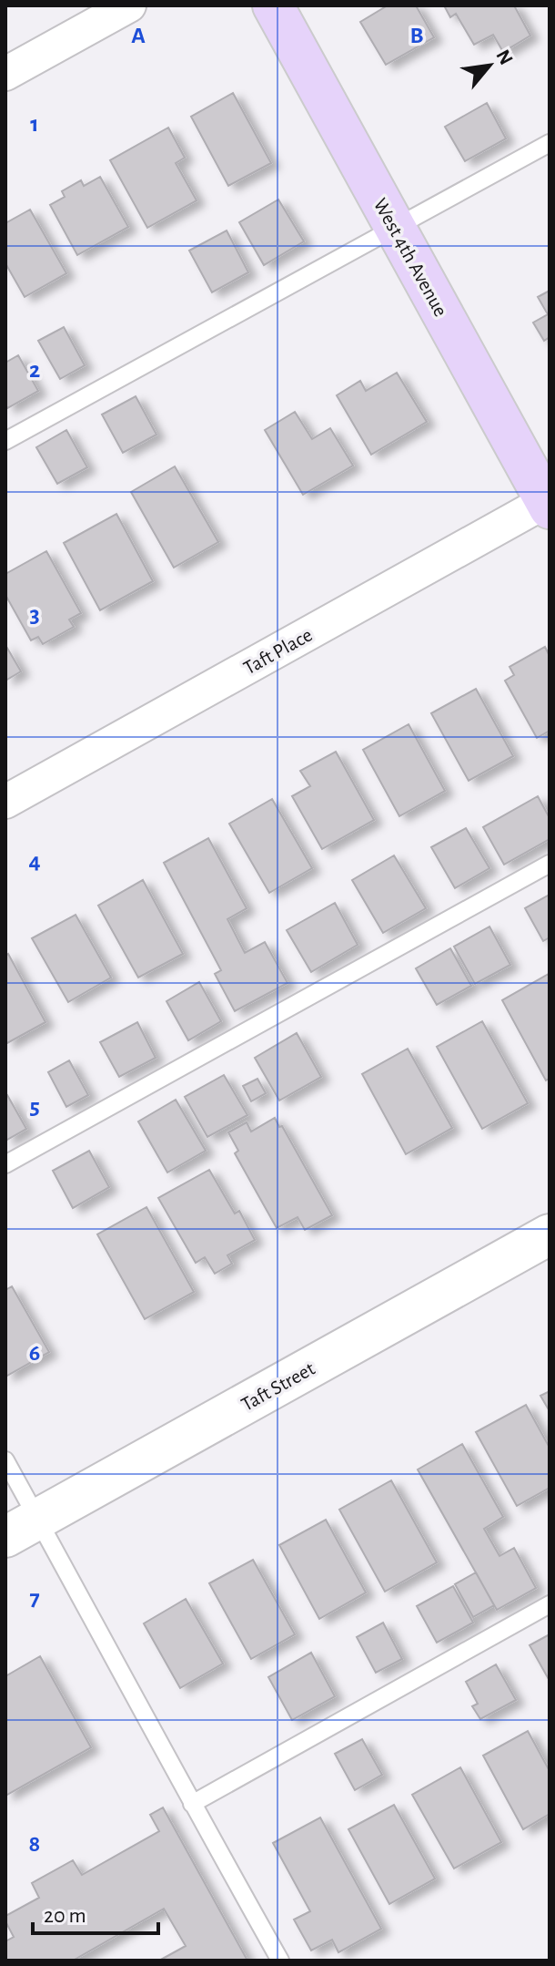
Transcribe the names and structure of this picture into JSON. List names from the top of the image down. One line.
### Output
{"streets":{"main road":["West 4th Avenue"],"street":["Taft Place","Taft Street"]},"crossings":[["West 4th Avenue","Taft Place"]],"scale_bar":"20 m","north":"top right","grid":{"columns":["A","B"],"rows":["1","2","3","4","5","6","7","8"]}}
